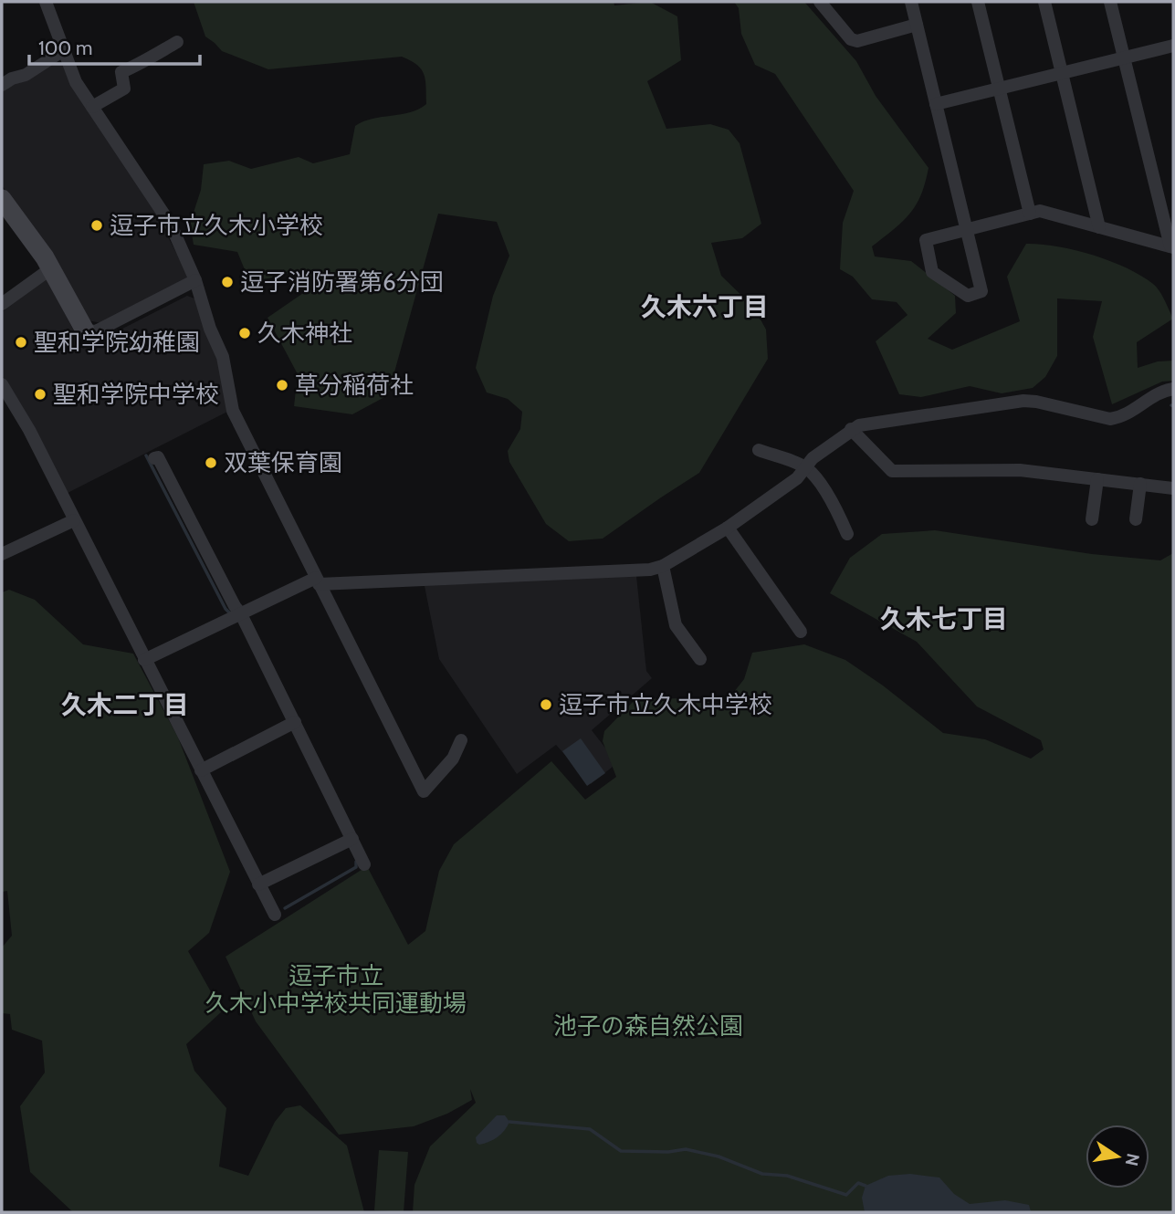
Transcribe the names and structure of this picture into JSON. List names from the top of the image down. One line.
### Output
{"districts":["久木六丁目","久木七丁目","久木二丁目"],"parks":["逗子市立 久木小中学校共同運動場","池子の森自然公園"],"places":["逗子市立久木小学校","逗子消防署第6分団","久木神社","聖和学院幼稚園","草分稲荷社","聖和学院中学校","双葉保育園","逗子市立久木中学校"],"scale_bar":"100 m","north":"right"}
